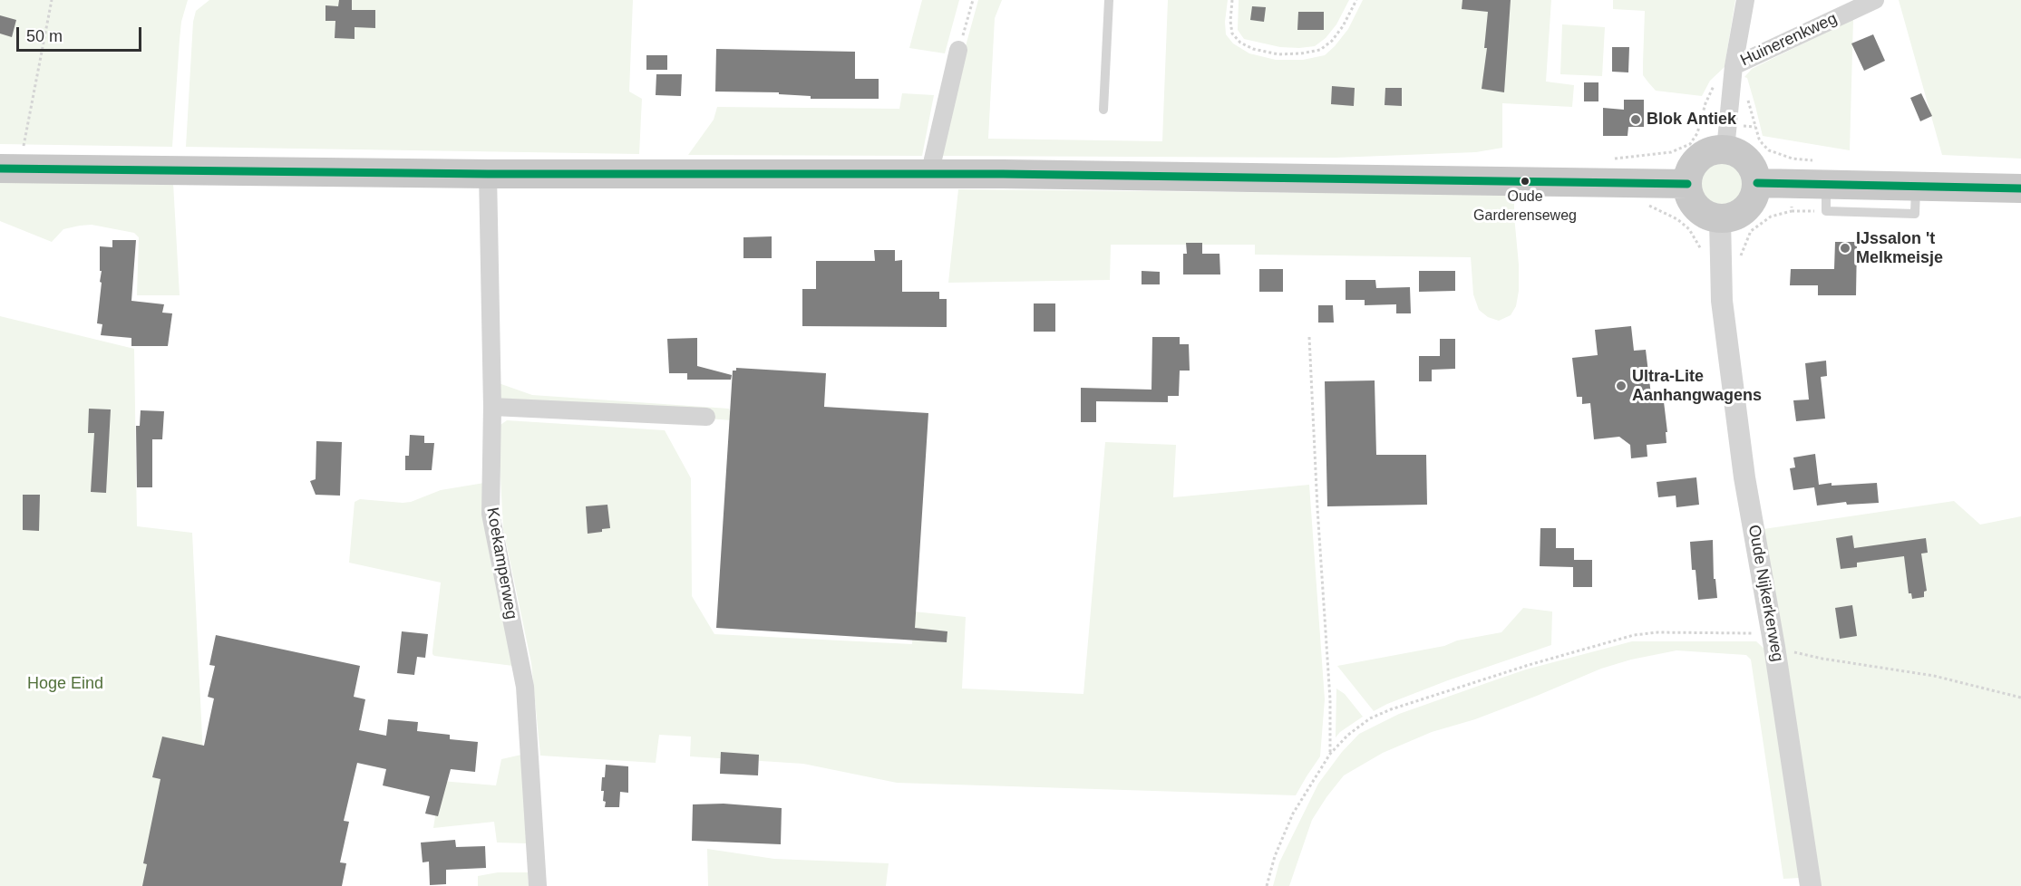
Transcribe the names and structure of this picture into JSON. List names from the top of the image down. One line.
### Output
{"streets":{"street":["Huinerenkweg","Koekamperweg","Oude Nijkerkerweg"]},"parks":["Hoge Eind"],"places":["Blok Antiek","Oude Garderenseweg","IJssalon 't Melkmeisje","Ultra-Lite Aanhangwagens"],"scale_bar":"50 m"}
